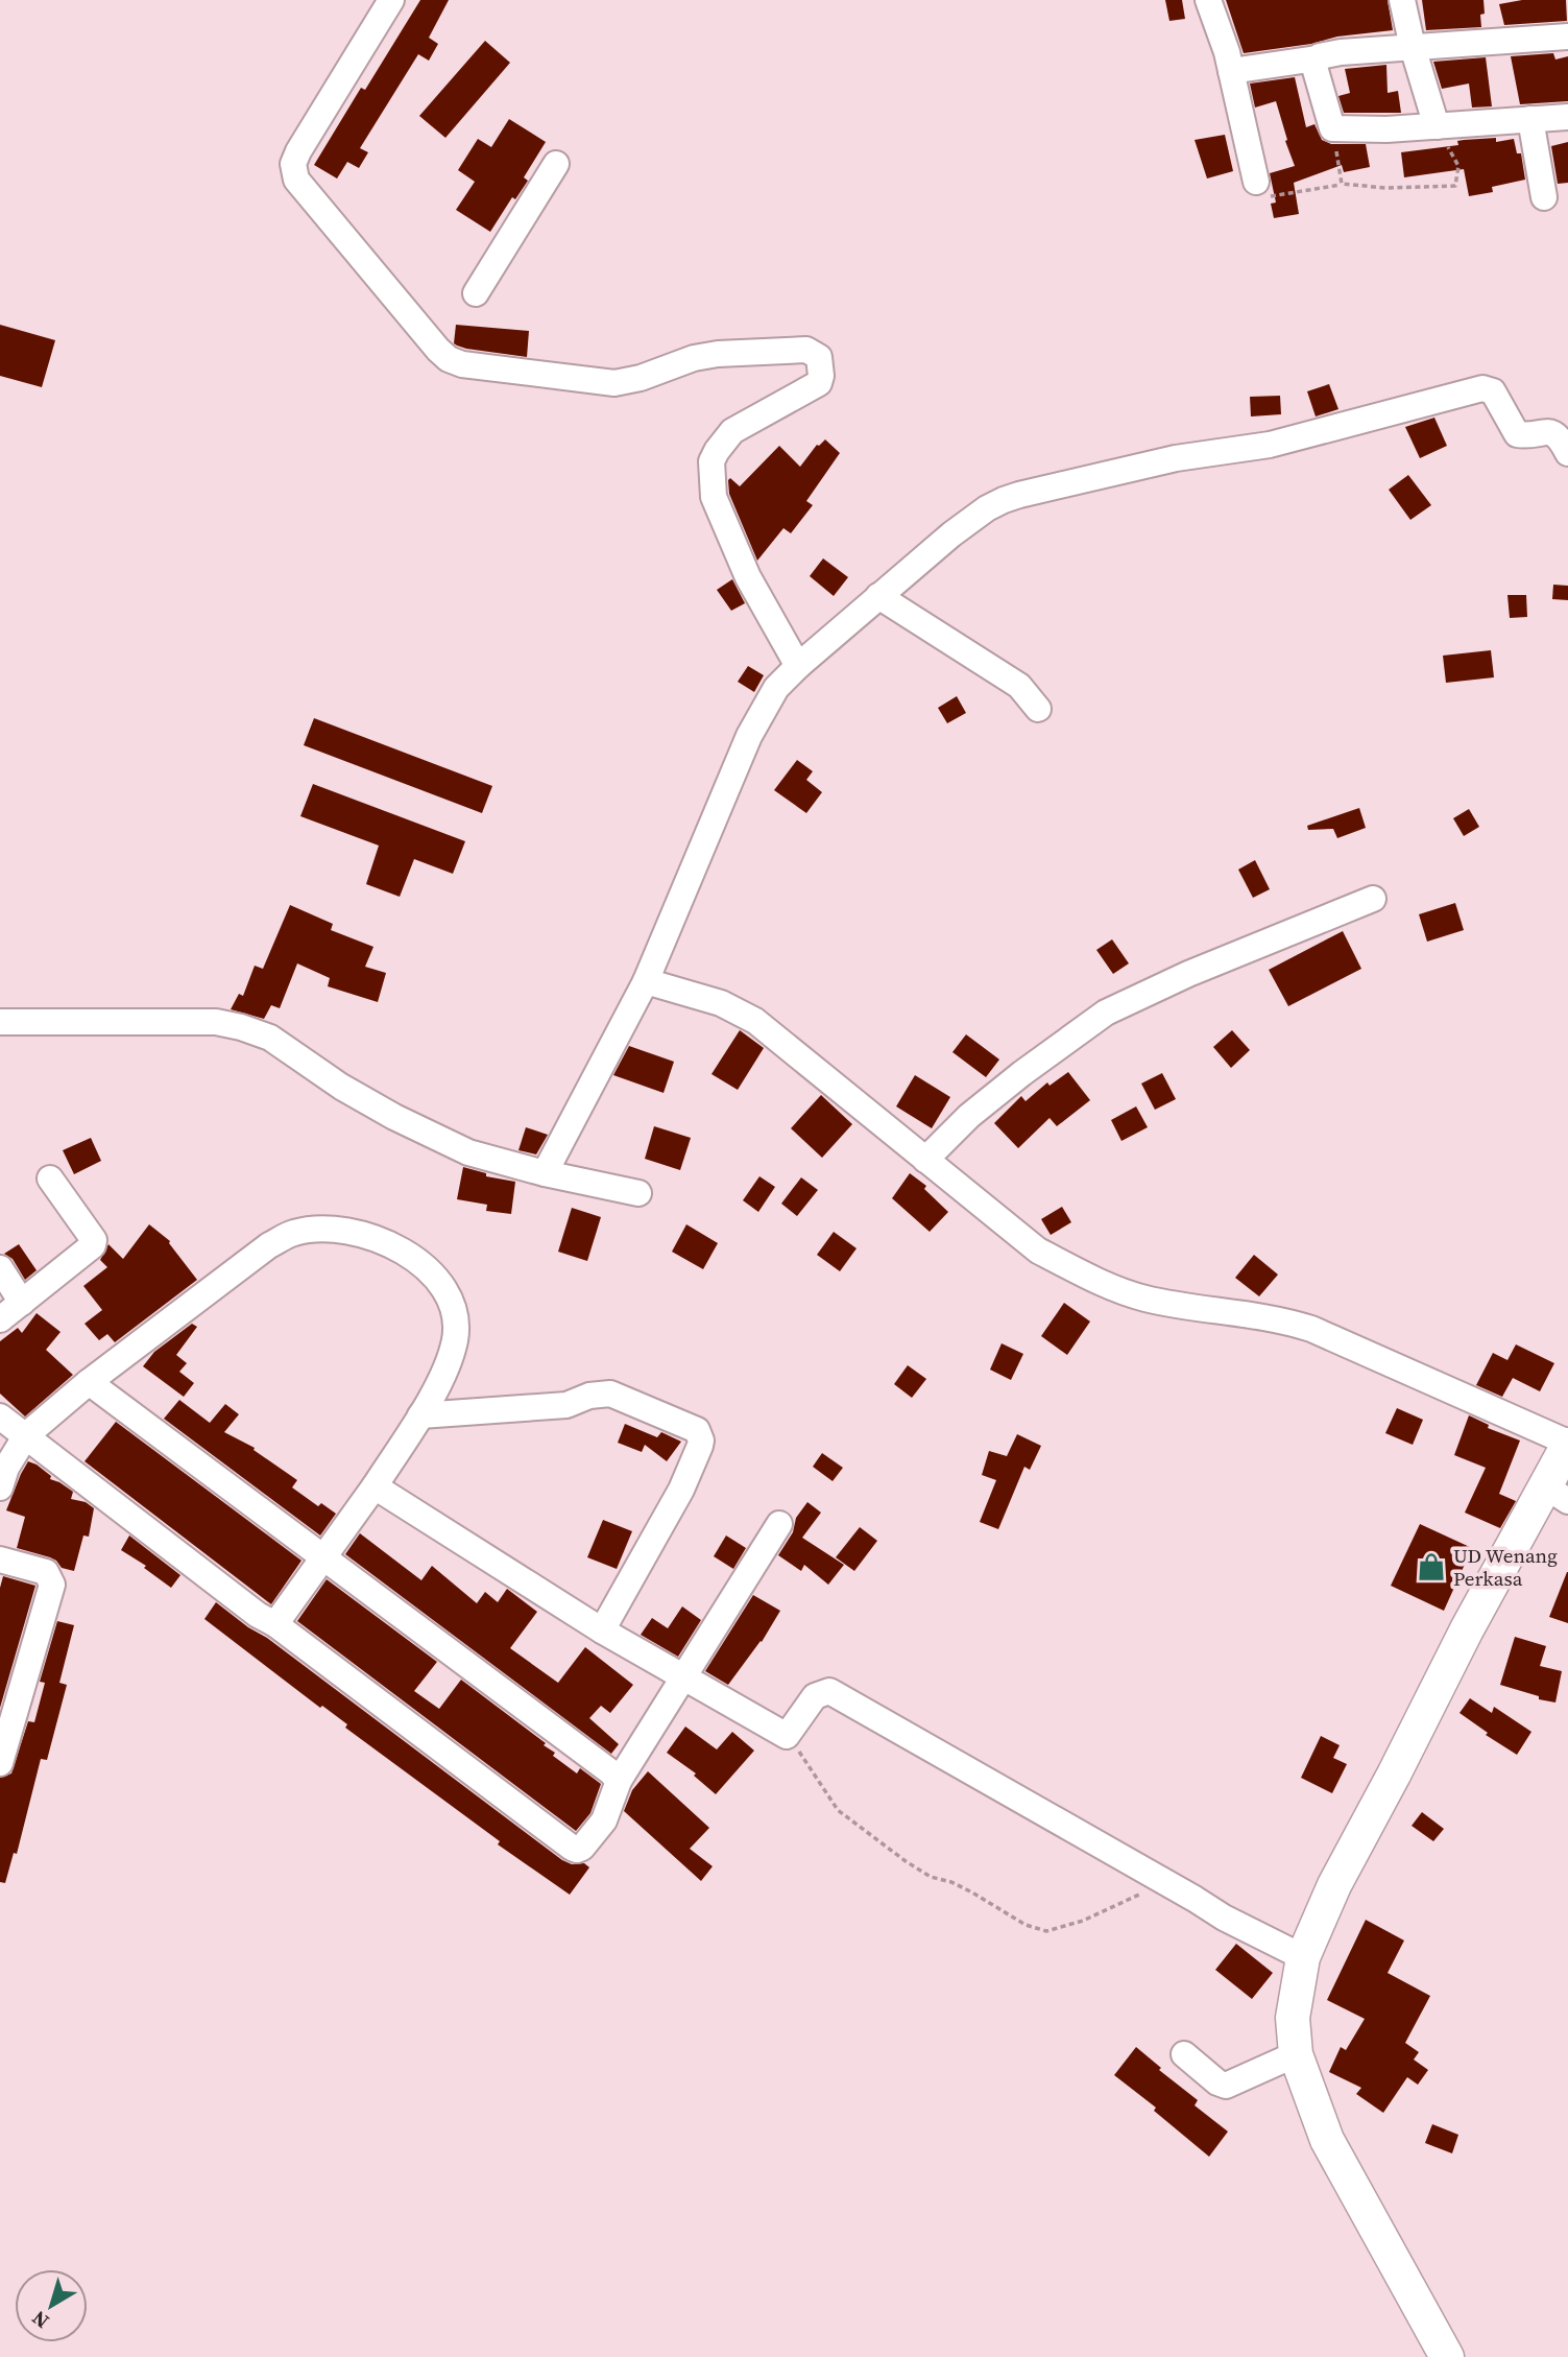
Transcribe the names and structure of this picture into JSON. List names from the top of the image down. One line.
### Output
{"places":{"shop":["UD Wenang Perkasa"]},"north":"bottom left"}
